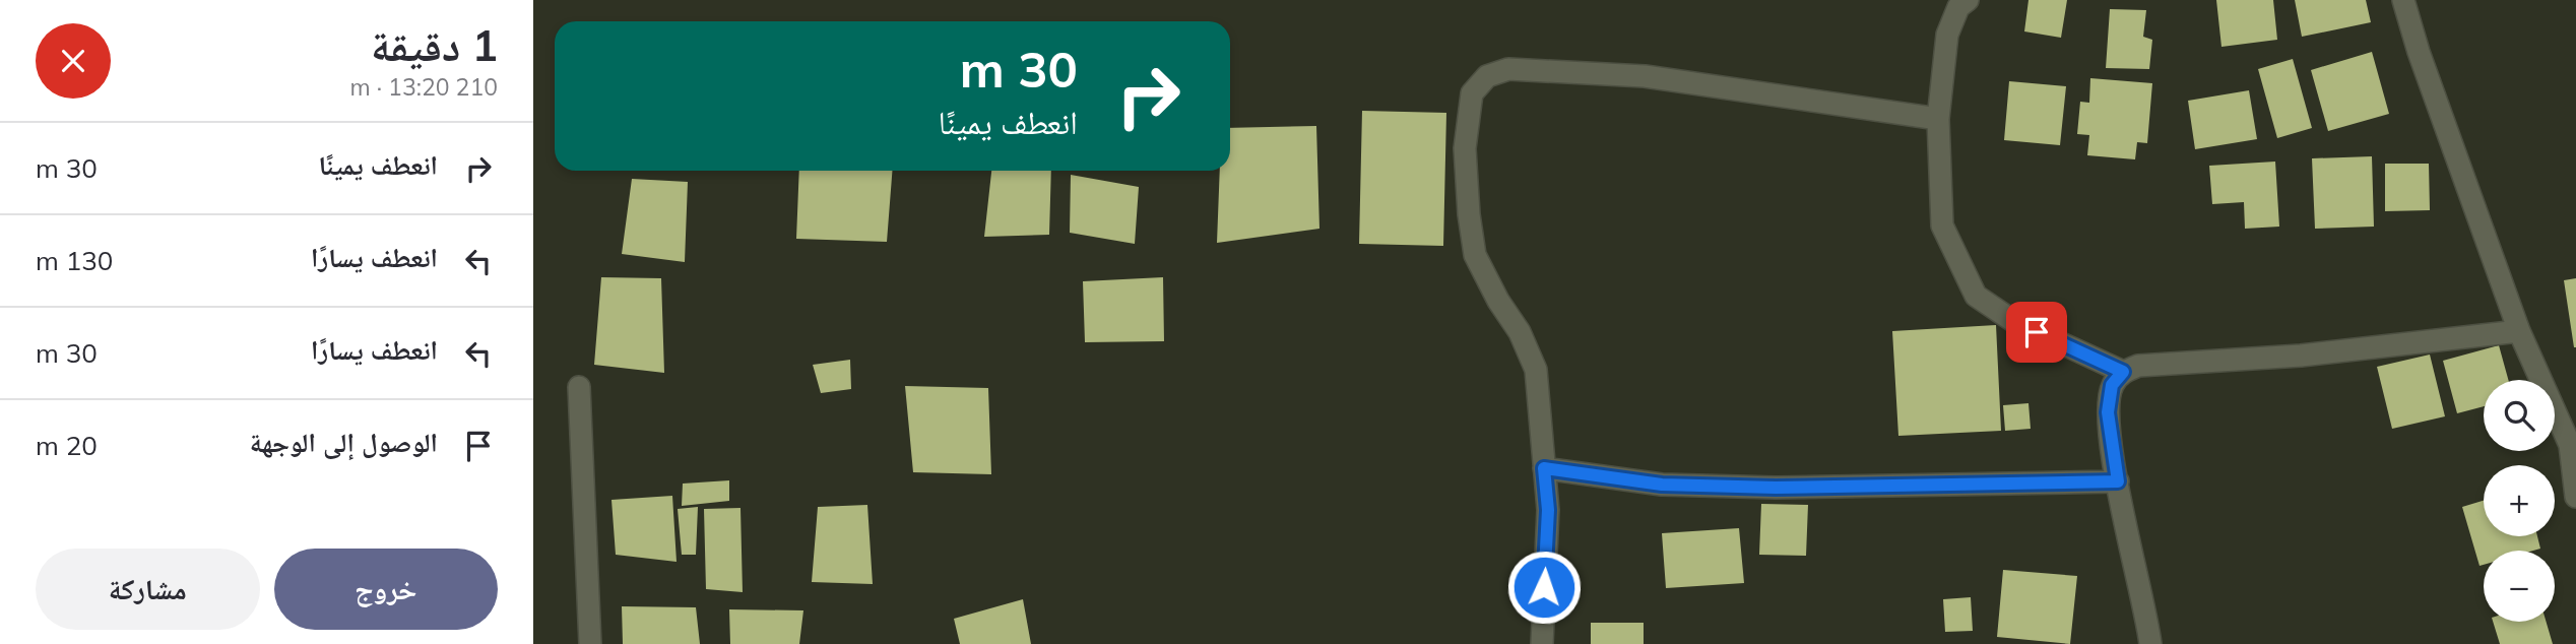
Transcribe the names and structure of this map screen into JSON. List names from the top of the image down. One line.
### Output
{"page":{"heading":["1 دقيقة","210 m · 13:20"],"turn":["30 m","انعطف يمينًا"],"list":[{"name":"انعطف يمينًا","value":"30 m"},{"name":"انعطف يسارًا","value":"130 m"},{"name":"انعطف يسارًا","value":"30 m"},{"name":"الوصول إلى الوجهة","value":"20 m"}],"map_buttons":["+","−"],"buttons":["خروج","مشاركة"]}}
